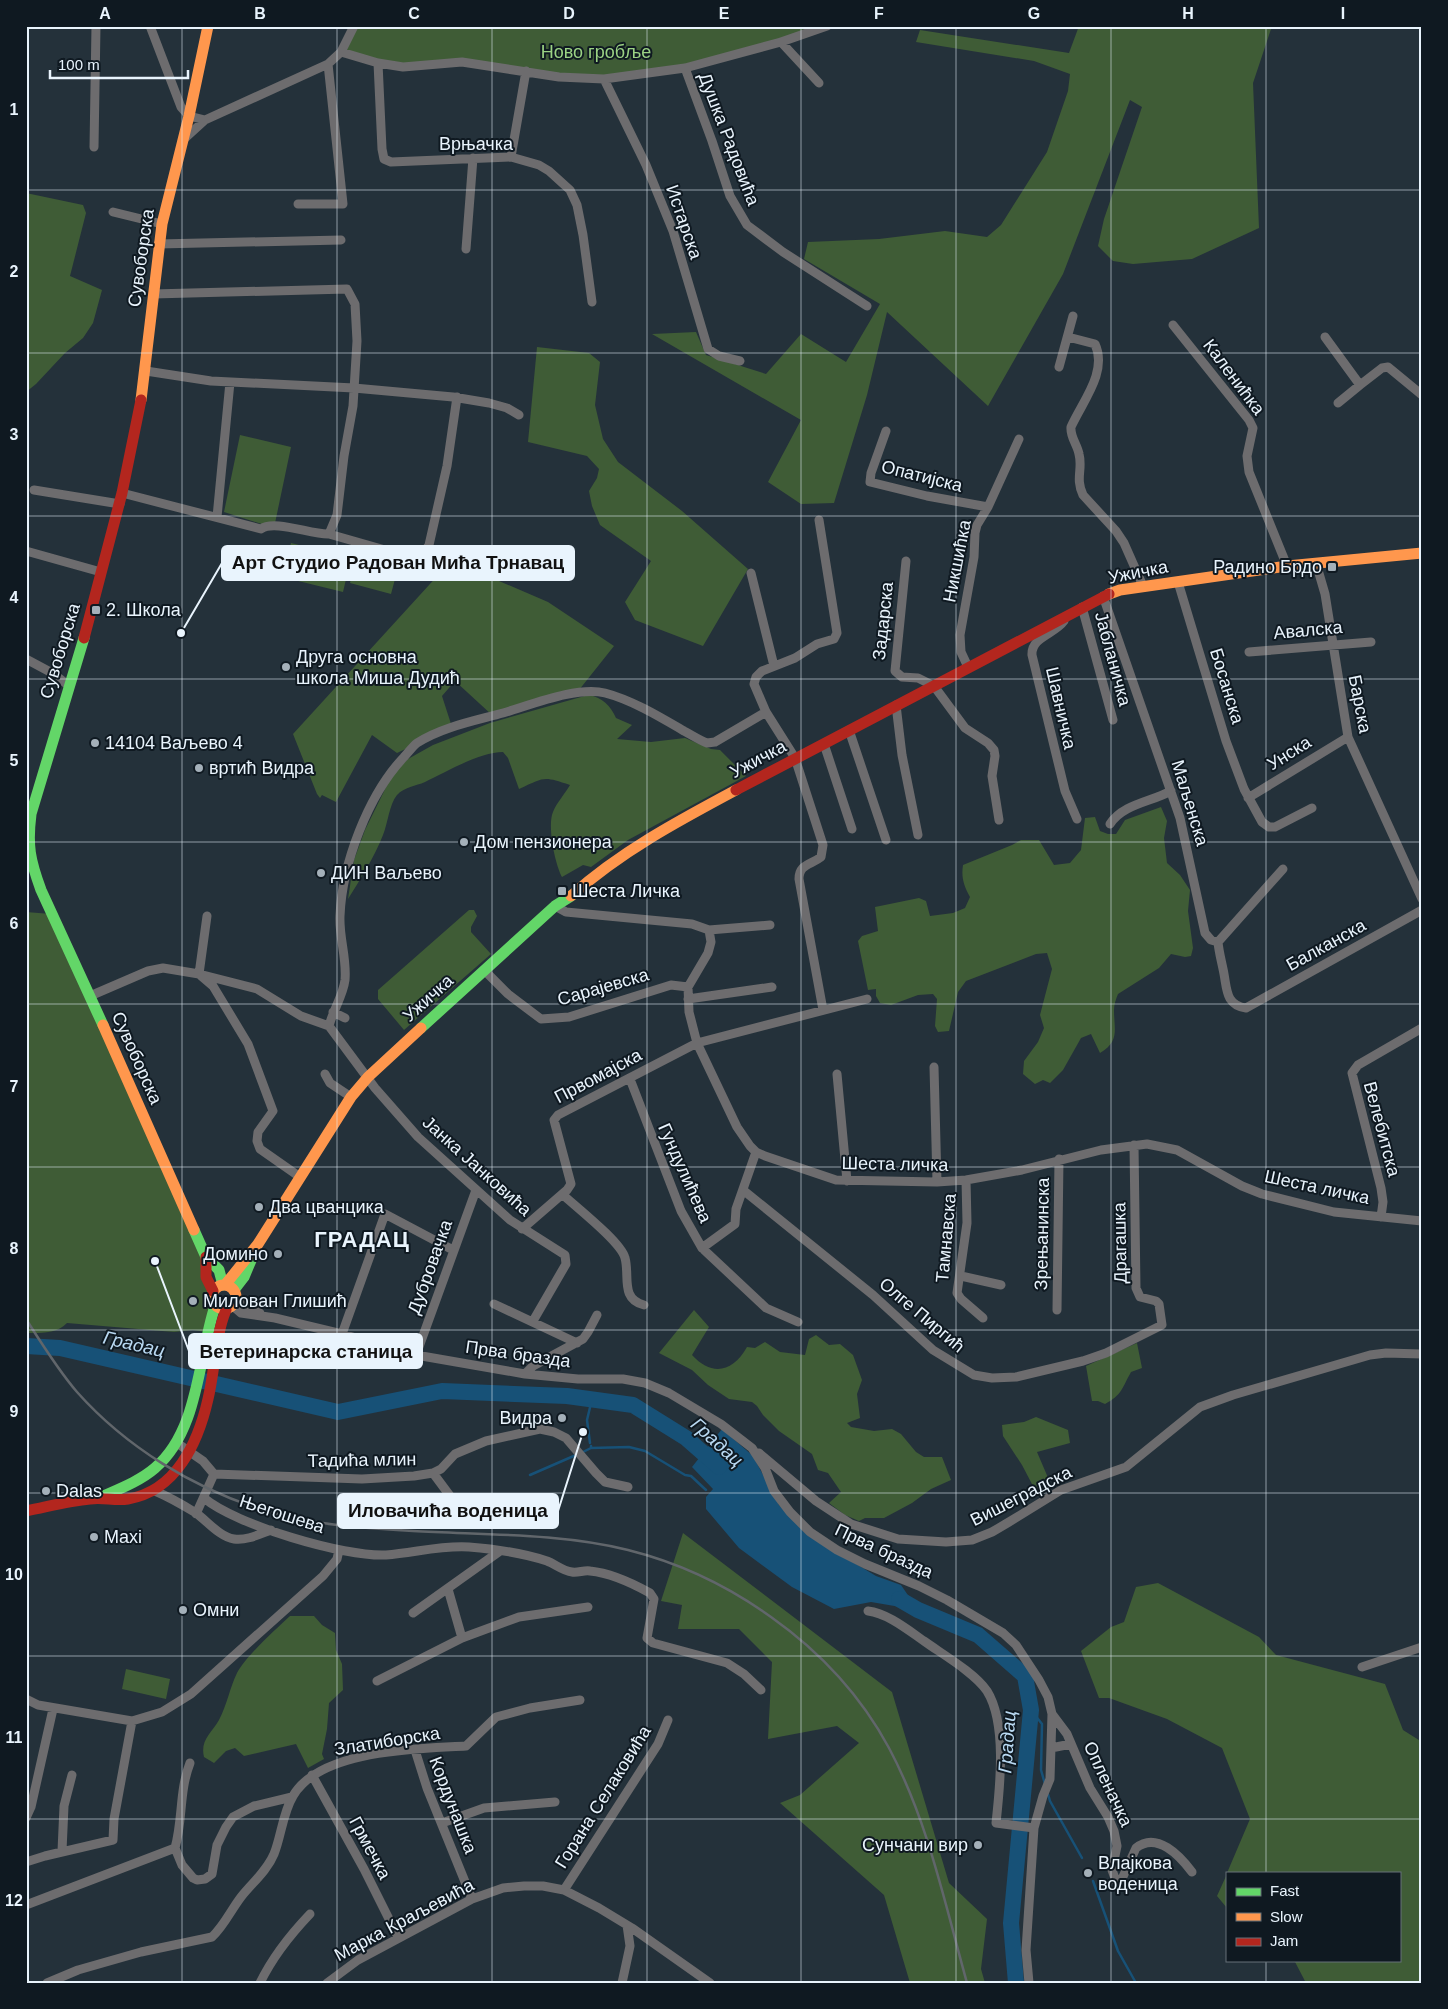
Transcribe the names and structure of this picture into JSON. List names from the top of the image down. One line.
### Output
{"streets":{"main road":["Сувоборска","Ужичка"],"street":["Душка Радовића","Врњачка","Истарска","Каленићка","Опатијска","Никшићка","Задарска","Авалска","Јабланичка","Босанска","Барска","Шавничка","Унска","Маљенска","Балканска","Сарајевска","Првомајска","Велебитска","Шеста личка","Јанка Јанковића","Гундулићева","Зрењанинска","Тамнавска","Драгашка","Дубровачка","Олге Пиргић","Прва бразда","Тадића млин","Вишеградска","Његошева","Златиборска","Опленачка","Горана Селаковића","Кордунашка","Грмечка","Марка Краљевића"]},"crossings":[["Сувоборска","Ужичка"],["Сувоборска","Прва бразда"],["Каленићка","Ужичка"],["Опатијска","Никшићка"],["Никшићка","Ужичка"],["Ужичка","Задарска"],["Ужичка","Јабланичка"],["Ужичка","Босанска"],["Ужичка","Барска"],["Ужичка","Шавничка"],["Ужичка","Маљенска"],["Ужичка","Сарајевска"],["Ужичка","Јанка Јанковића"],["Ужичка","Прва бразда"],["Авалска","Барска"],["Босанска","Унска"],["Барска","Унска"],["Маљенска","Балканска"],["Првомајска","Гундулићева"],["Велебитска","Шеста личка"],["Шеста личка","Зрењанинска"],["Шеста личка","Тамнавска"],["Шеста личка","Драгашка"],["Јанка Јанковића","Дубровачка"],["Драгашка","Олге Пиргић"],["Дубровачка","Прва бразда"],["Прва бразда","Вишеградска"],["Прва бразда","Опленачка"],["Златиборска","Кордунашка"],["Златиборска","Грмечка"],["Горана Селаковића","Марка Краљевића"],["Кордунашка","Марка Краљевића"],["Грмечка","Марка Краљевића"]],"districts":["ГРАДАЦ"],"water":["Градац"],"parks":["Ново гробље"],"places":{"transit":["Радино Брдо","2. Школа","Шеста Личка"],"other":["Арт Студио Радован Мића Трнавац","Друга основна школа Миша Дудић","14104 Ваљево 4","вртић Видра","Дом пензионера","ДИН Ваљево","Два цванцика","Домино","Ветеринарска станица","Милован Глишић","Видра","Иловачића воденица","Dalas","Maxi","Омни","Сунчани вир","Влајкова воденица"]},"legend":["Fast","Slow","Jam"],"scale_bar":"100 m","grid":{"columns":["A","B","C","D","E","F","G","H","I"],"rows":["1","2","3","4","5","6","7","8","9","10","11","12"]}}
